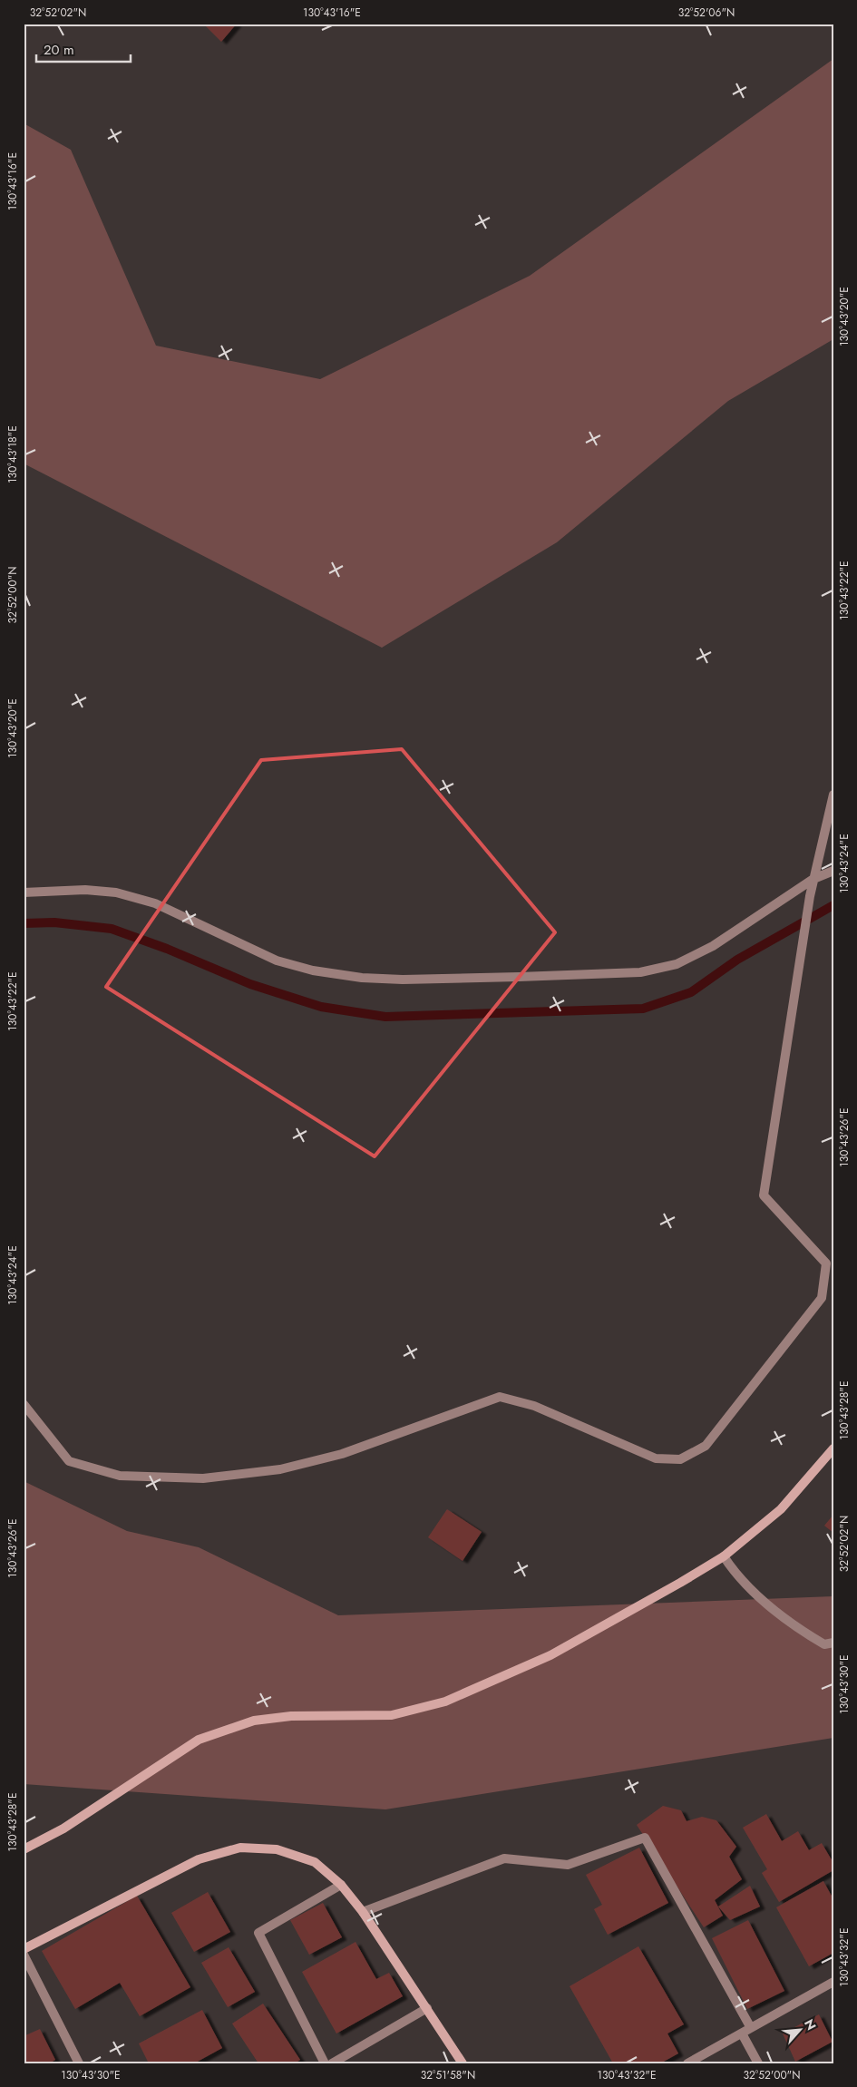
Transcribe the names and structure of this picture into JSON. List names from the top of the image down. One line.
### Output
{"scale_bar":"20 m","north":"top right","coordinates":["32°52'02\"N","130°43'16\"E","32°52'06\"N","130°43'20\"E","130°43'18\"E","130°43'22\"E","32°52'00\"N","130°43'24\"E","130°43'26\"E","130°43'28\"E","130°43'30\"E","130°43'32\"E","32°51'58\"N"]}
